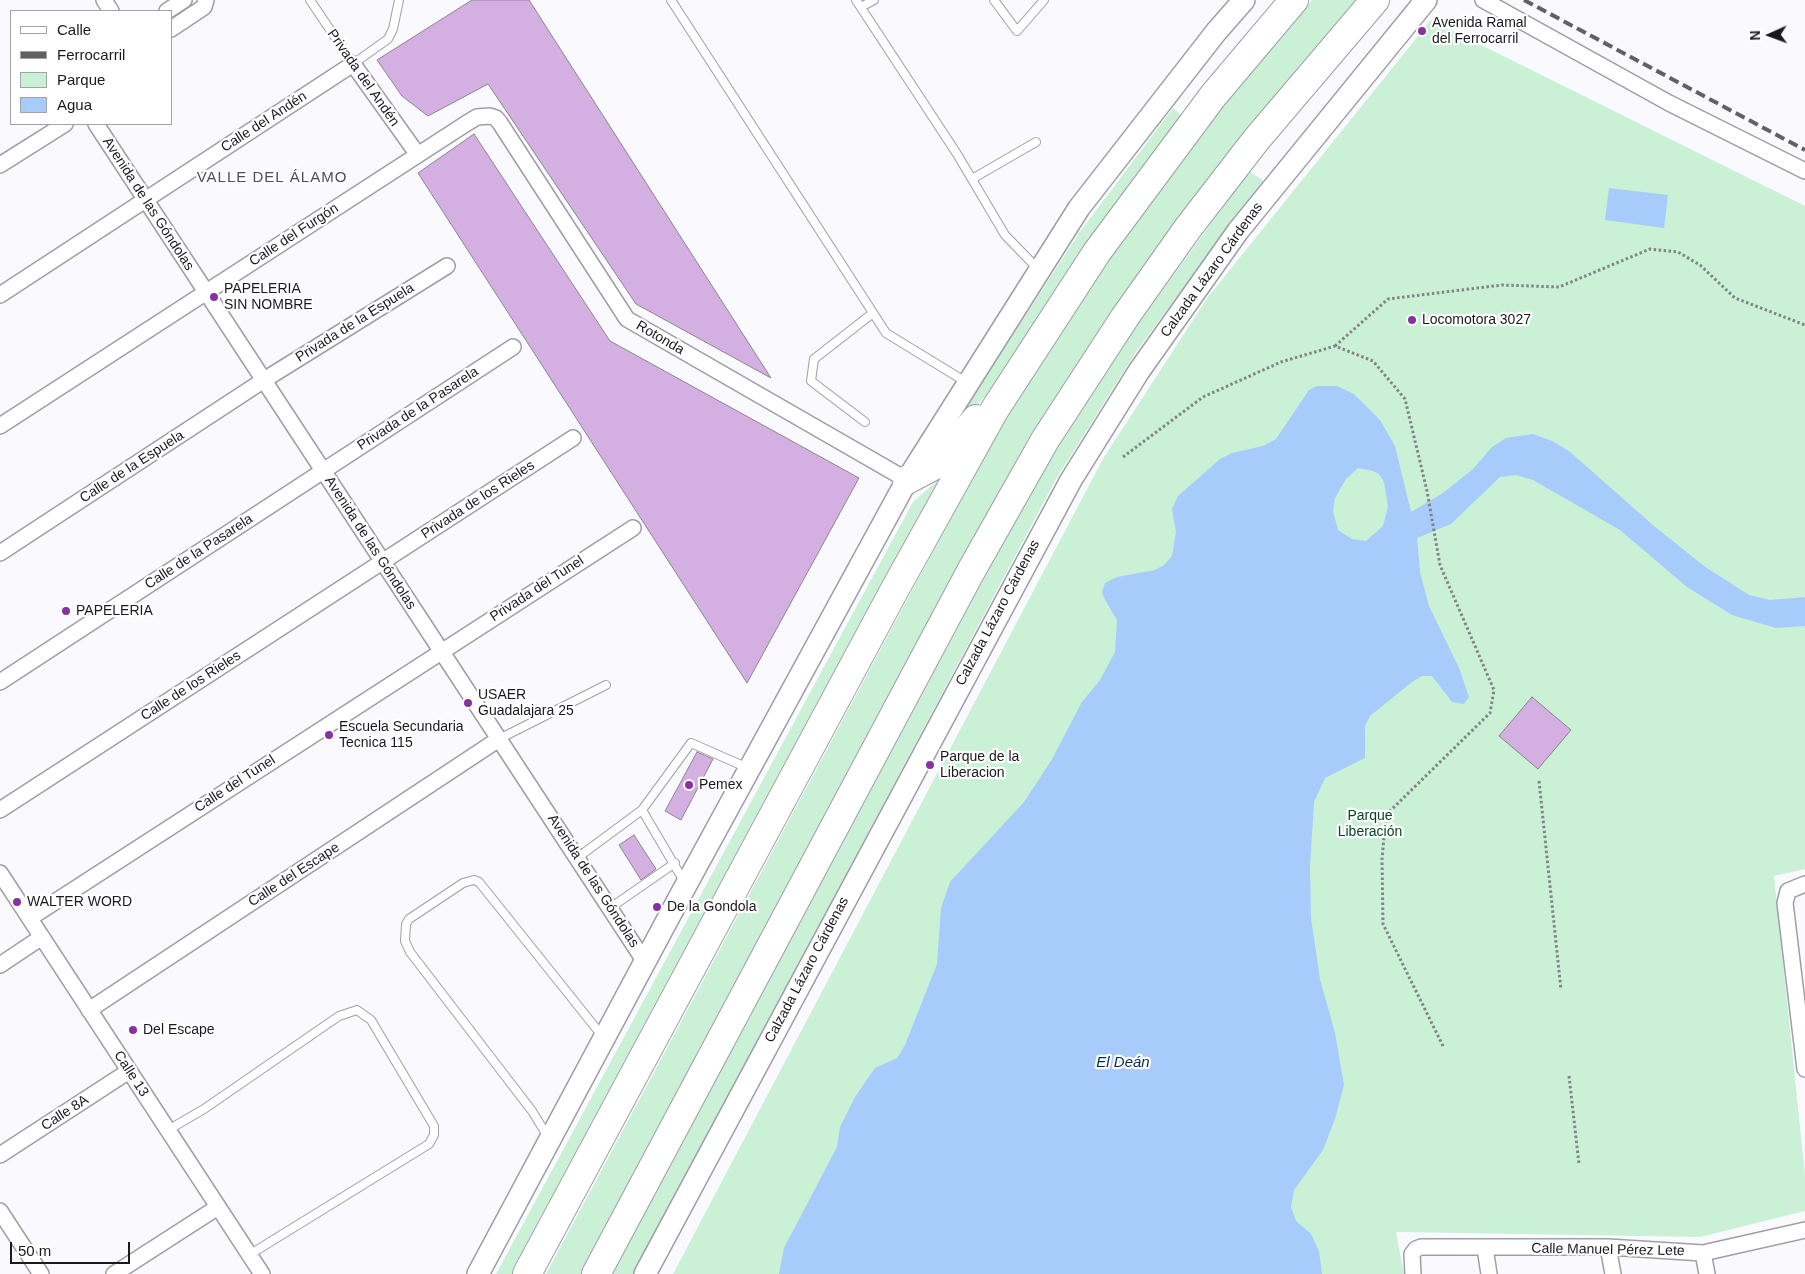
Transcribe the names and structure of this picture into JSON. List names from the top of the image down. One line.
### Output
{"streets":{"main road":["Calzada Lázaro Cárdenas"],"street":["Privada del Andén","Calle del Andén","Avenida de las Góndolas","Calle del Furgón","Privada de la Espuela","Rotonda","Privada de la Pasarela","Calle de la Espuela","Privada de los Rieles","Calle de la Pasarela","Privada del Tunel","Calle de los Rieles","Calle del Tunel","Calle del Escape","Calle 13","Calle 8A","Calle Manuel Pérez Lete"]},"crossings":[["Privada del Andén","Calle del Andén"],["Privada del Andén","Calle del Furgón"],["Calle del Andén","Avenida de las Góndolas"],["Avenida de las Góndolas","Calle del Furgón"],["Avenida de las Góndolas","Privada de la Espuela"],["Avenida de las Góndolas","Privada de la Pasarela"],["Avenida de las Góndolas","Calle de la Espuela"],["Avenida de las Góndolas","Privada de los Rieles"],["Avenida de las Góndolas","Calle de la Pasarela"],["Avenida de las Góndolas","Privada del Tunel"],["Avenida de las Góndolas","Calle de los Rieles"],["Avenida de las Góndolas","Calle del Tunel"],["Avenida de las Góndolas","Calle del Escape"],["Calle del Furgón","Rotonda"],["Privada de la Espuela","Calle de la Espuela"],["Privada de la Pasarela","Calle de la Pasarela"],["Privada de los Rieles","Calle de los Rieles"],["Privada del Tunel","Calle del Tunel"],["Calle del Tunel","Calle 13"],["Calle del Escape","Calle 13"],["Calle 13","Calle 8A"]],"districts":["VALLE DEL ÁLAMO"],"water":["El Deán"],"parks":["Parque Liberación"],"places":["Avenida Ramal del Ferrocarril","PAPELERIA SIN NOMBRE","Locomotora 3027","PAPELERIA","USAER Guadalajara 25","Escuela Secundaria Tecnica 115","Parque de la Liberacion","Pemex","WALTER WORD","De la Gondola","Del Escape"],"legend":["Calle","Ferrocarril","Parque","Agua"],"scale_bar":"50 m","north":"left"}
